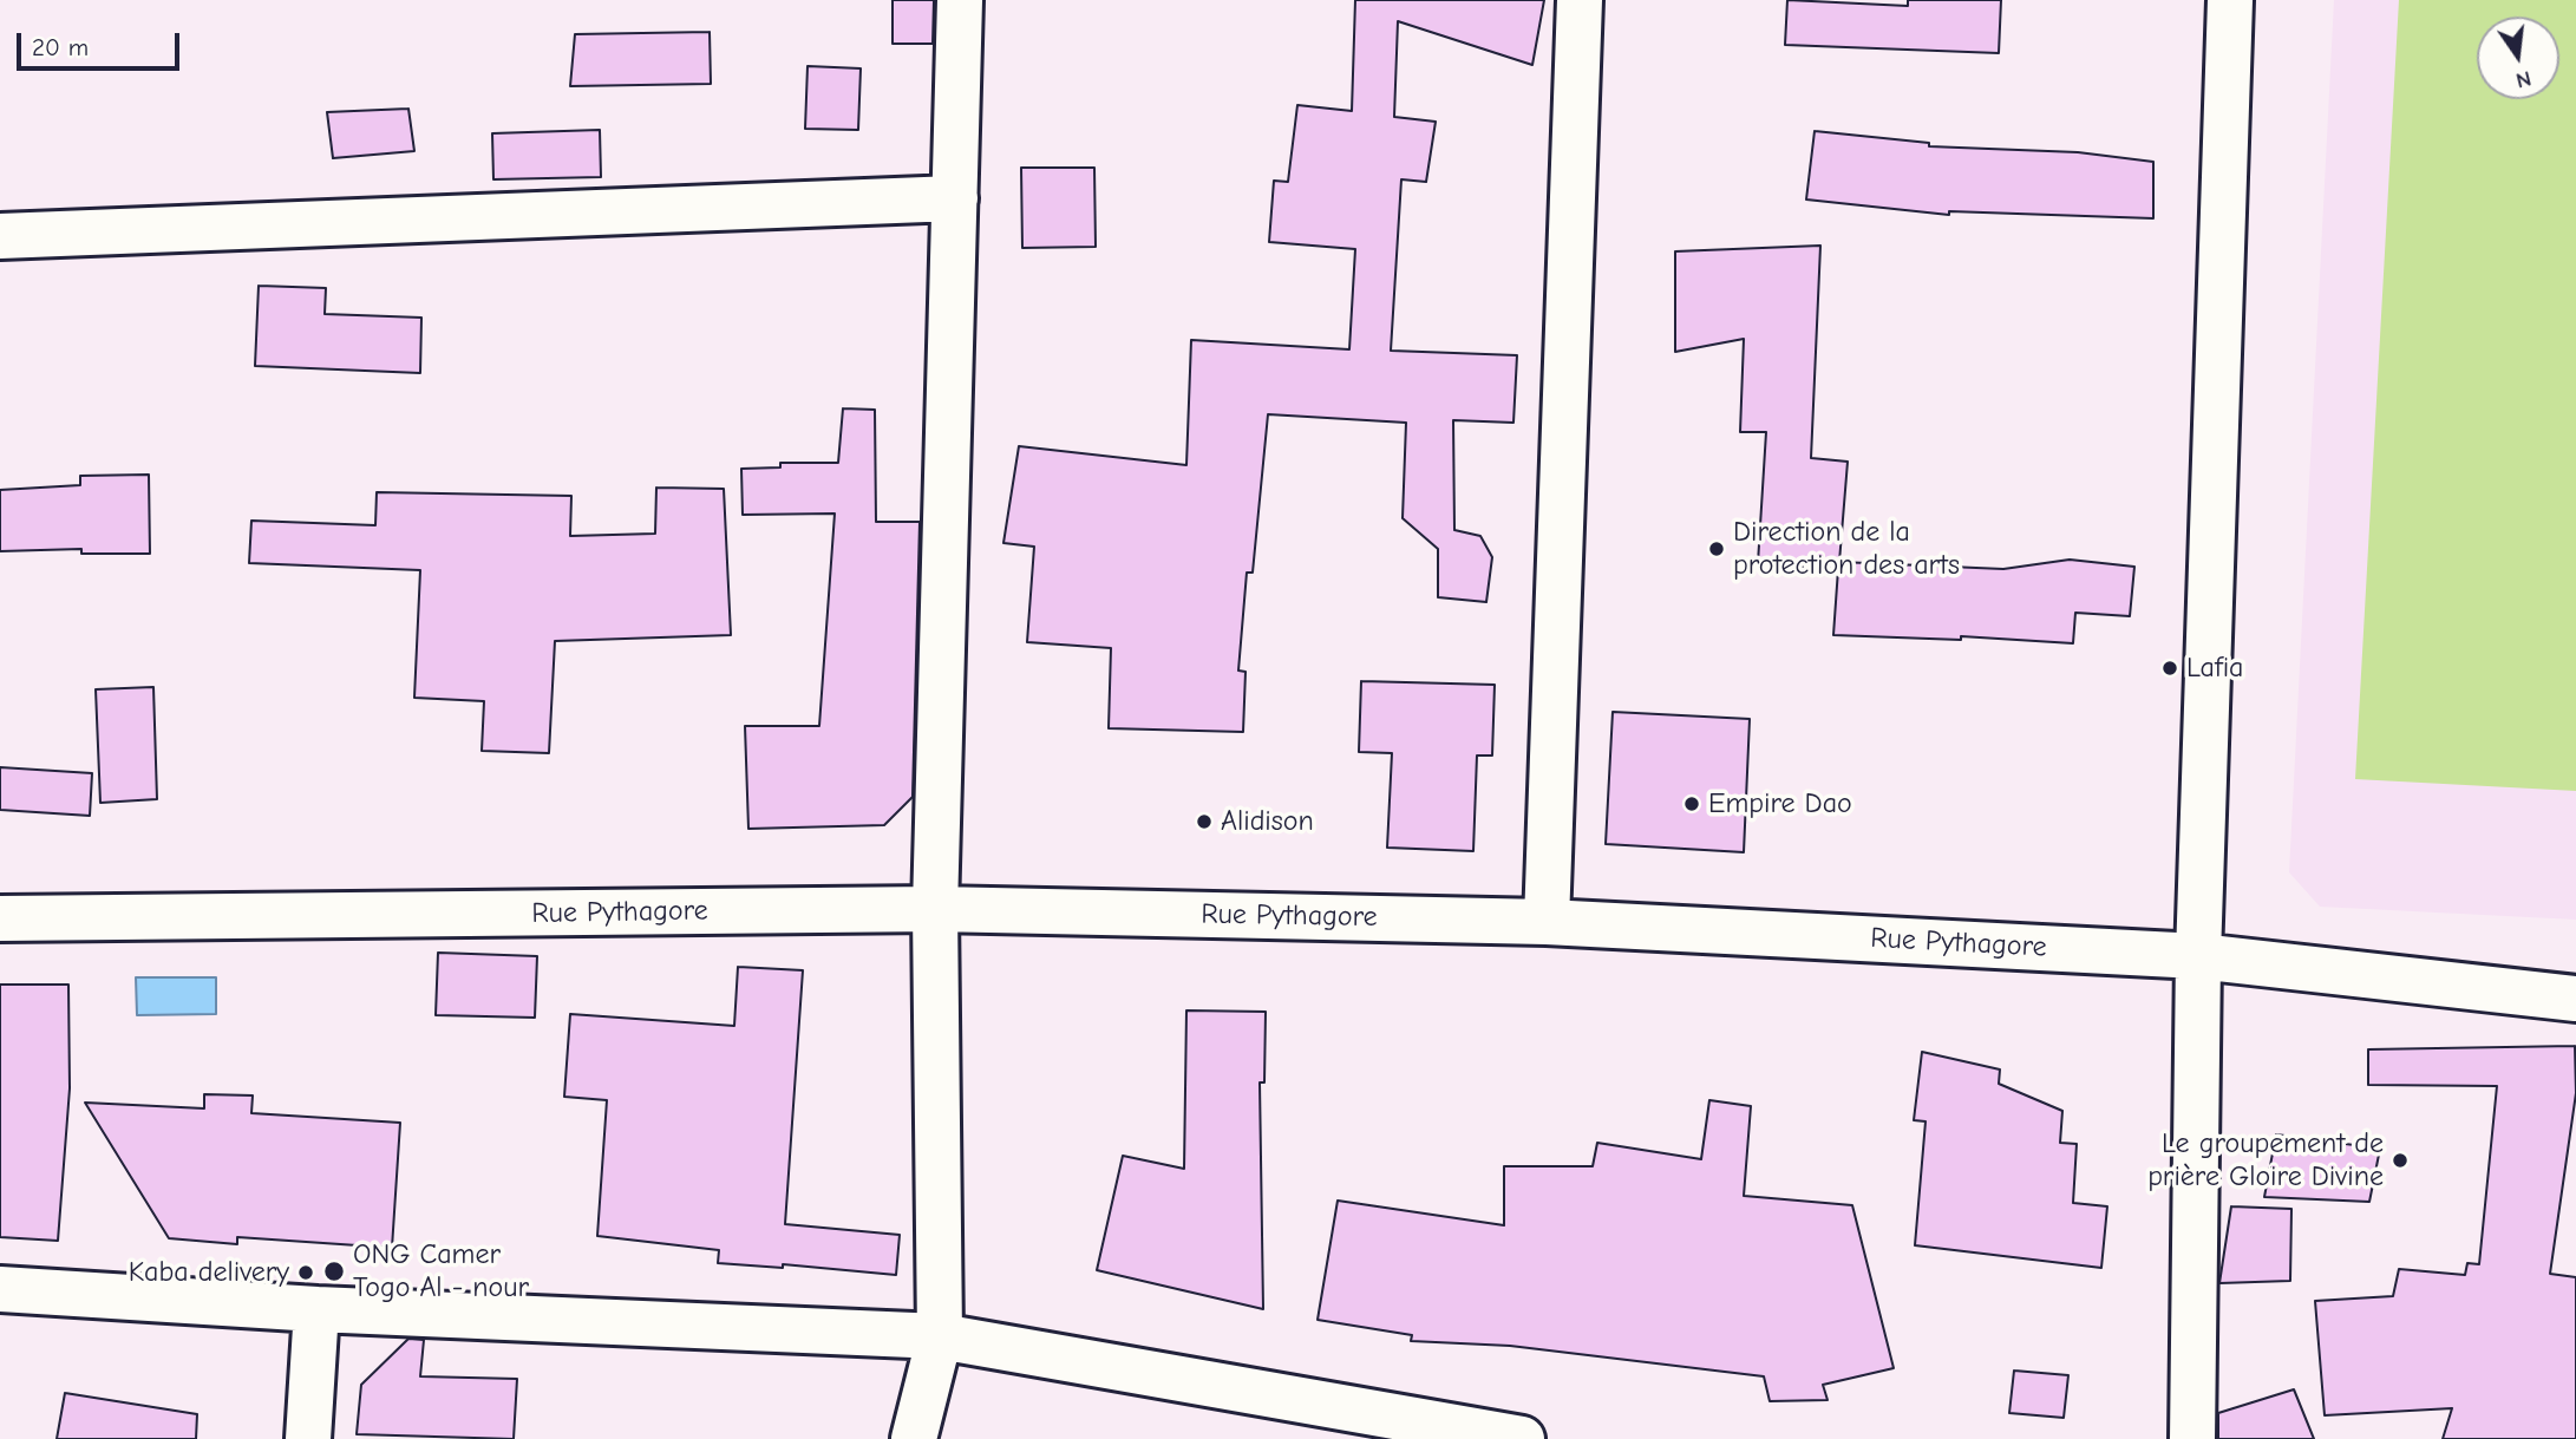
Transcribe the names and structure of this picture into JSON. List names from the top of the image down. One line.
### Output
{"streets":{"street":["Rue Pythagore"]},"places":["Direction de la protection des arts","Lafia","Empire Dao","Alidison","Le groupement de prière Gloire Divine","ONG Camer Togo Al - nour","Kaba delivery"],"scale_bar":"20 m","north":"bottom"}
